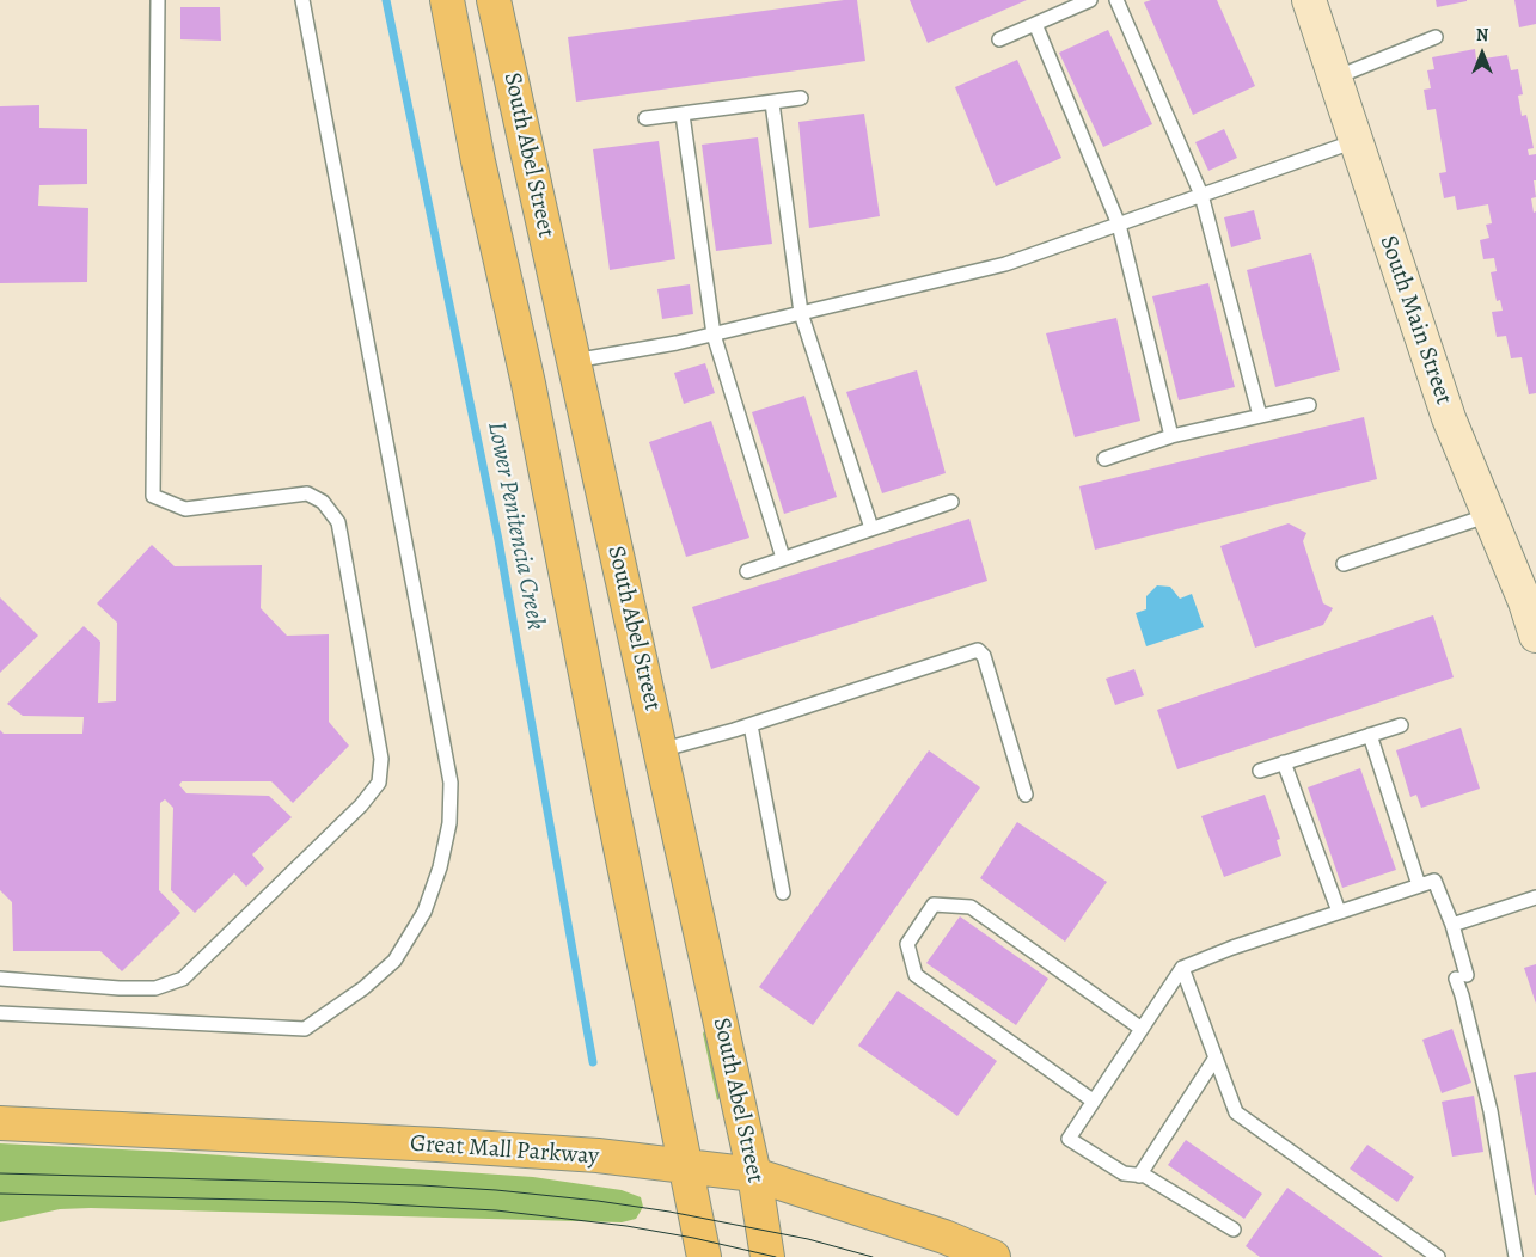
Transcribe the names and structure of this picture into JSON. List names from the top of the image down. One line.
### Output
{"streets":{"main road":["South Abel Street","South Main Street","Great Mall Parkway"]},"crossings":[["South Abel Street","Great Mall Parkway"]],"water":["Lower Penitencia Creek"],"north":"top"}
